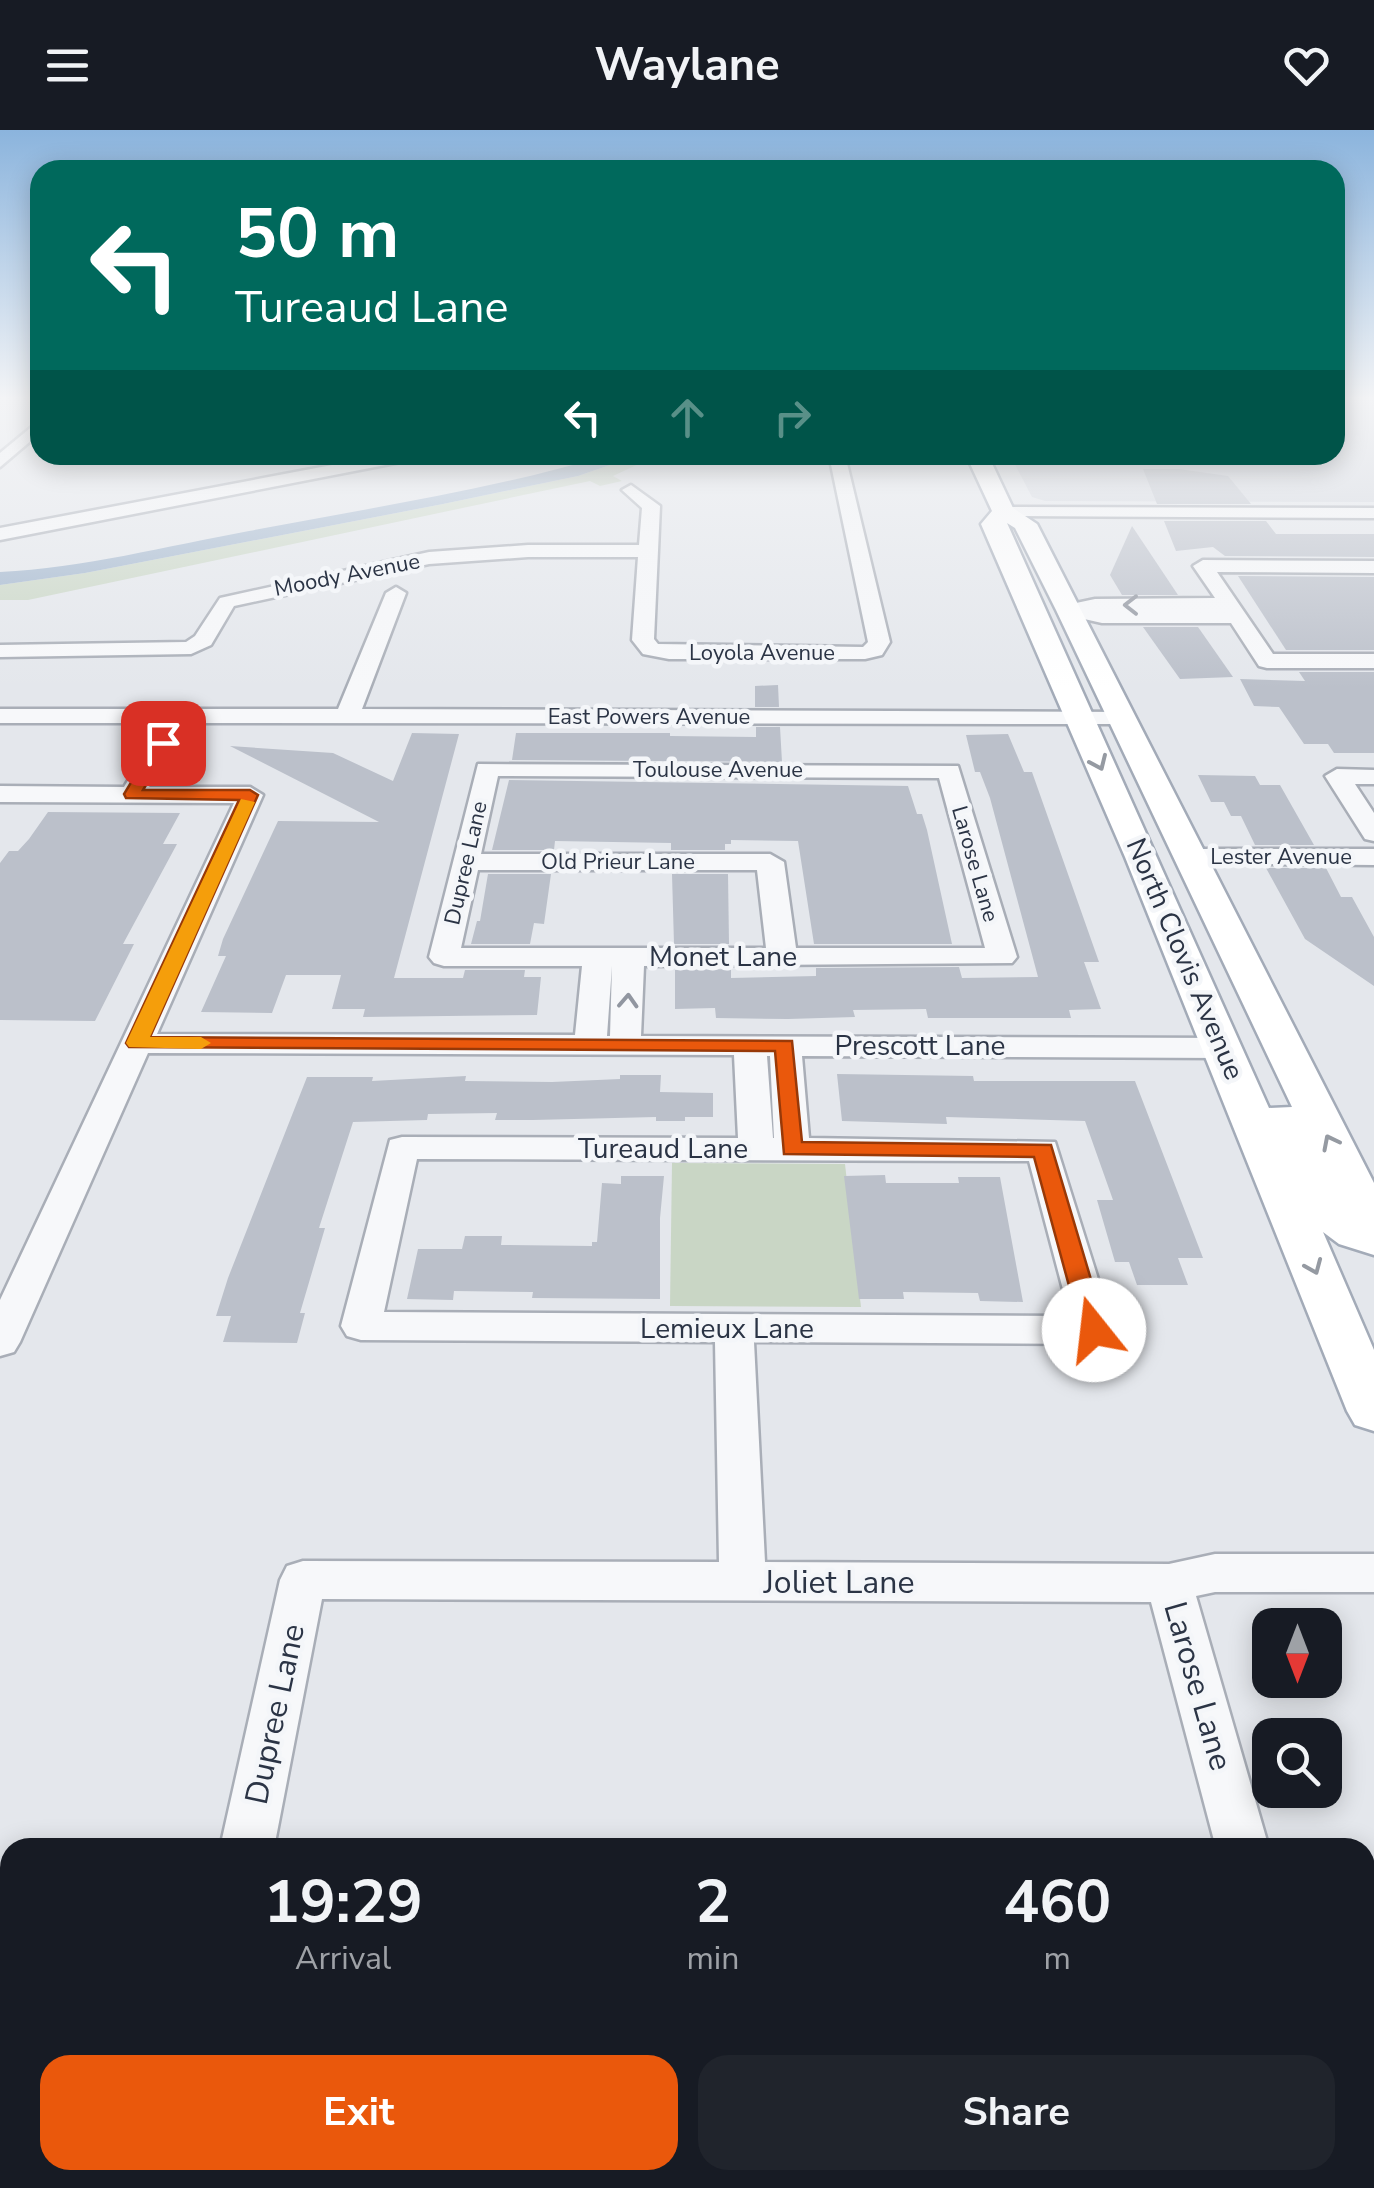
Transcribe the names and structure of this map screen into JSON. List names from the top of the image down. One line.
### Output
{"streets":{"main road":["North Clovis Avenue"],"street":["Moody Avenue","Loyola Avenue","East Powers Avenue","Toulouse Avenue","Lester Avenue","Old Prieur Lane","Dupree Lane","Larose Lane","Monet Lane","Prescott Lane","Tureaud Lane","Lemieux Lane","Joliet Lane"]},"crossings":[["Moody Avenue","Loyola Avenue"],["East Powers Avenue","North Clovis Avenue"],["Toulouse Avenue","Dupree Lane"],["Toulouse Avenue","Larose Lane"],["Lester Avenue","North Clovis Avenue"],["Old Prieur Lane","Dupree Lane"],["Old Prieur Lane","Monet Lane"],["Dupree Lane","Monet Lane"],["Dupree Lane","Joliet Lane"],["Larose Lane","Monet Lane"],["Larose Lane","Joliet Lane"],["North Clovis Avenue","Prescott Lane"],["Tureaud Lane","Lemieux Lane"]],"north":"bottom","page":{"header":"Waylane","turn":["50 m","Tureaud Lane"],"eta":["19:29","Arrival","2","min","460","m"],"buttons":["Exit","Share"]}}
